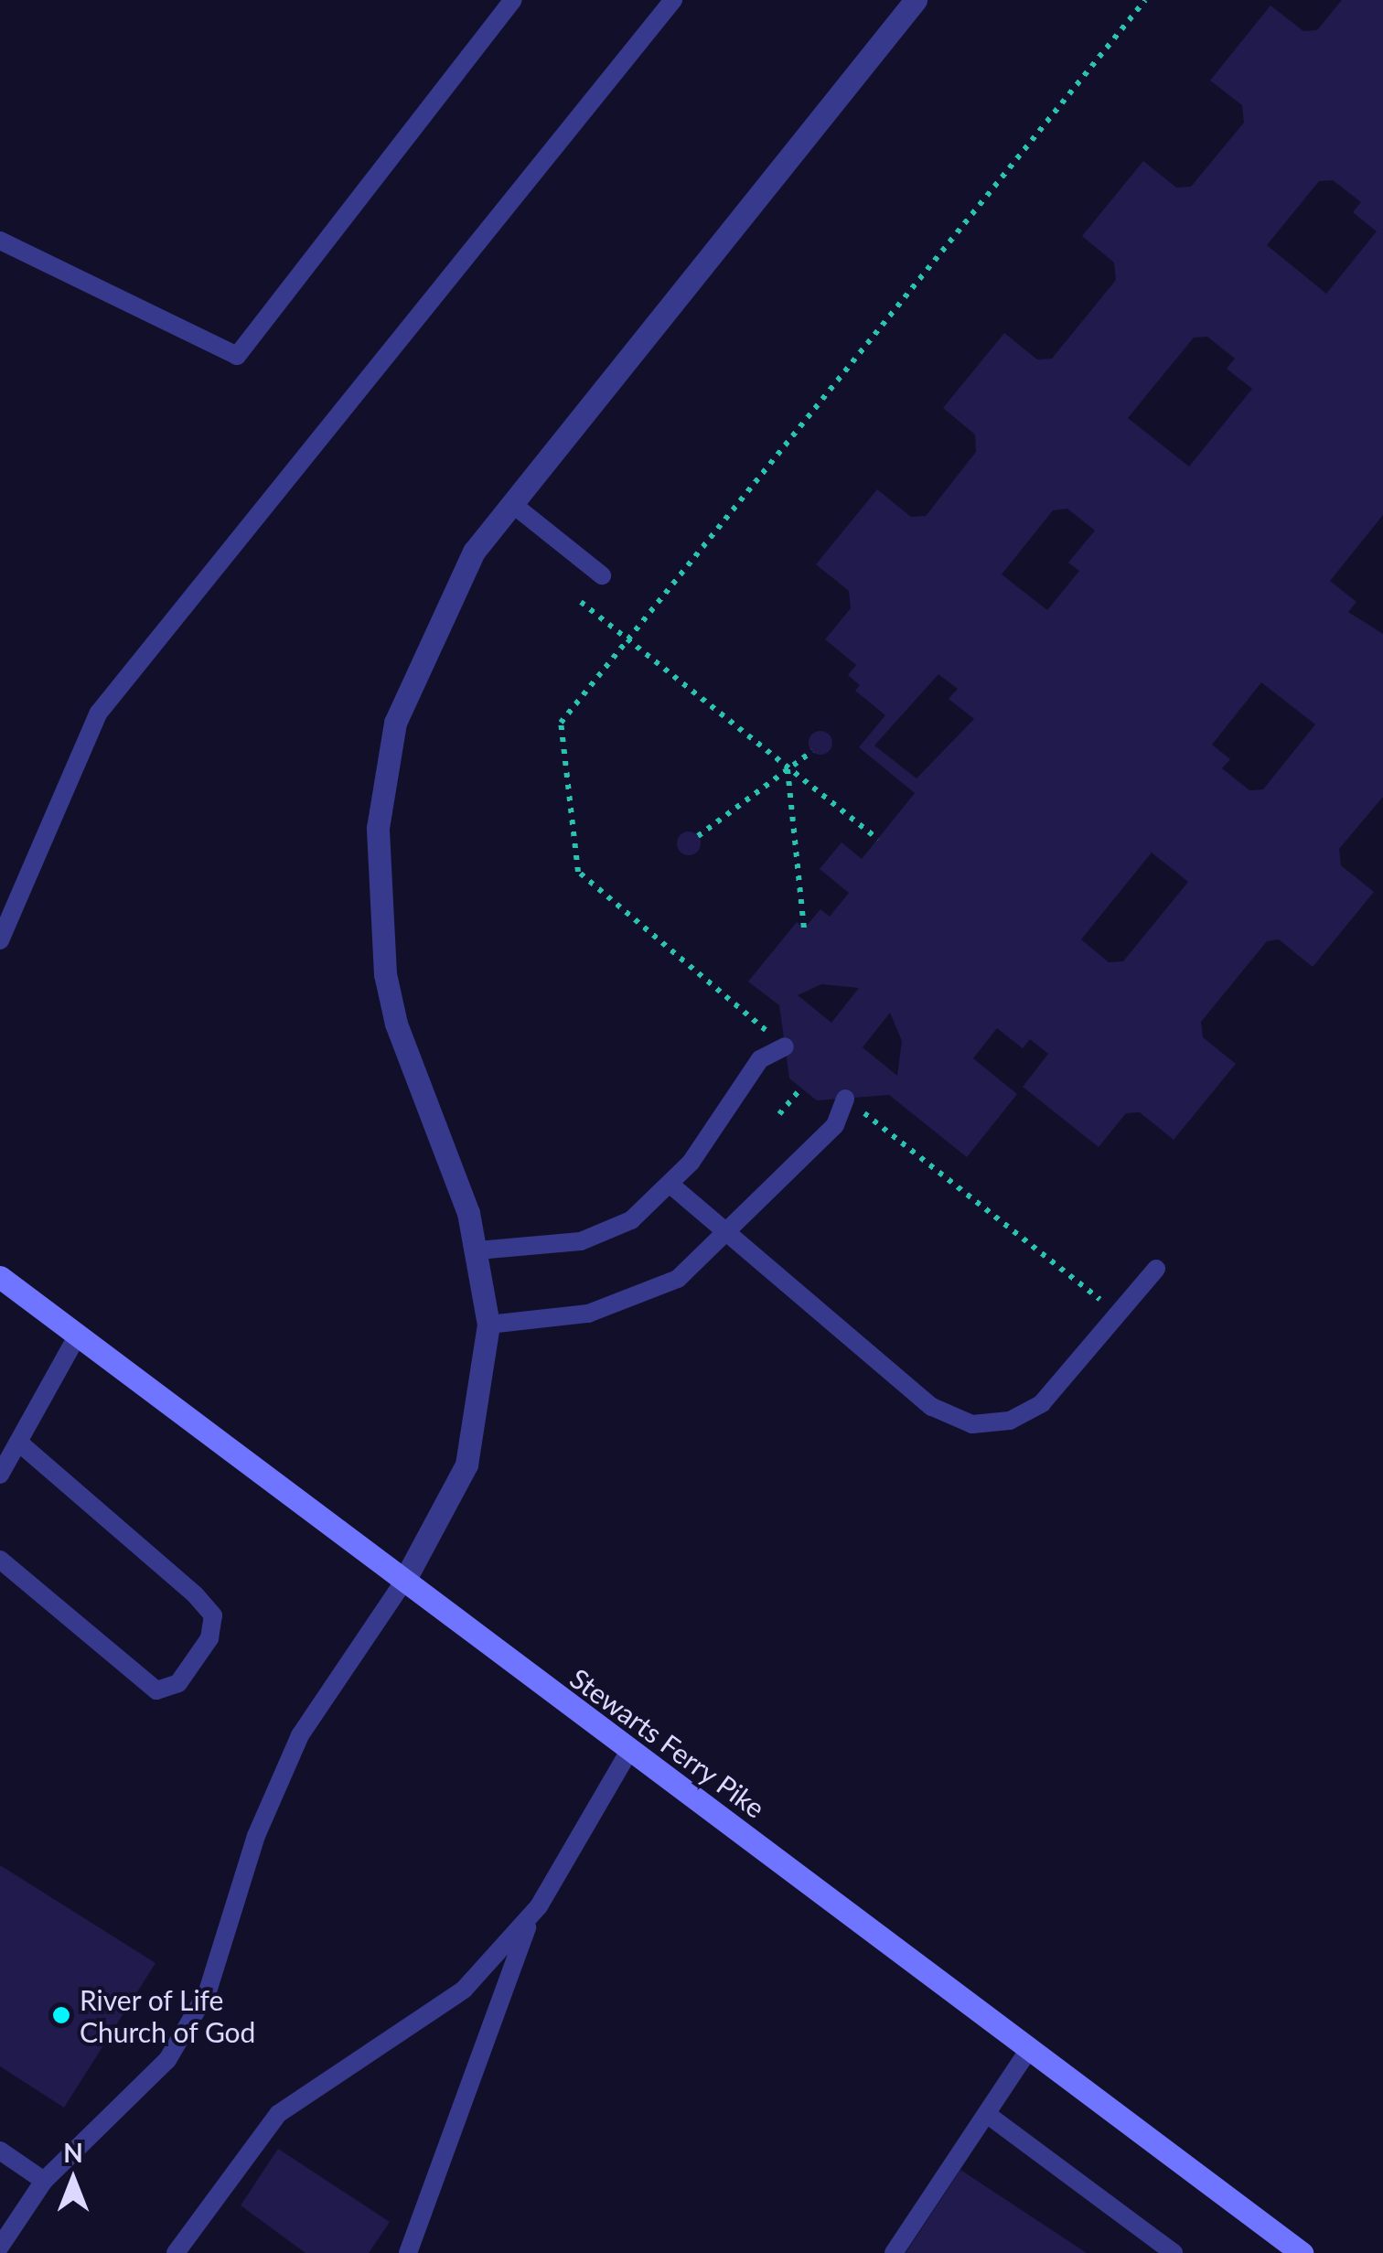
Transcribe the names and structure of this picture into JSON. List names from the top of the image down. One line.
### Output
{"streets":{"main road":["Stewarts Ferry Pike"]},"places":["River of Life Church of God"],"north":"top"}
